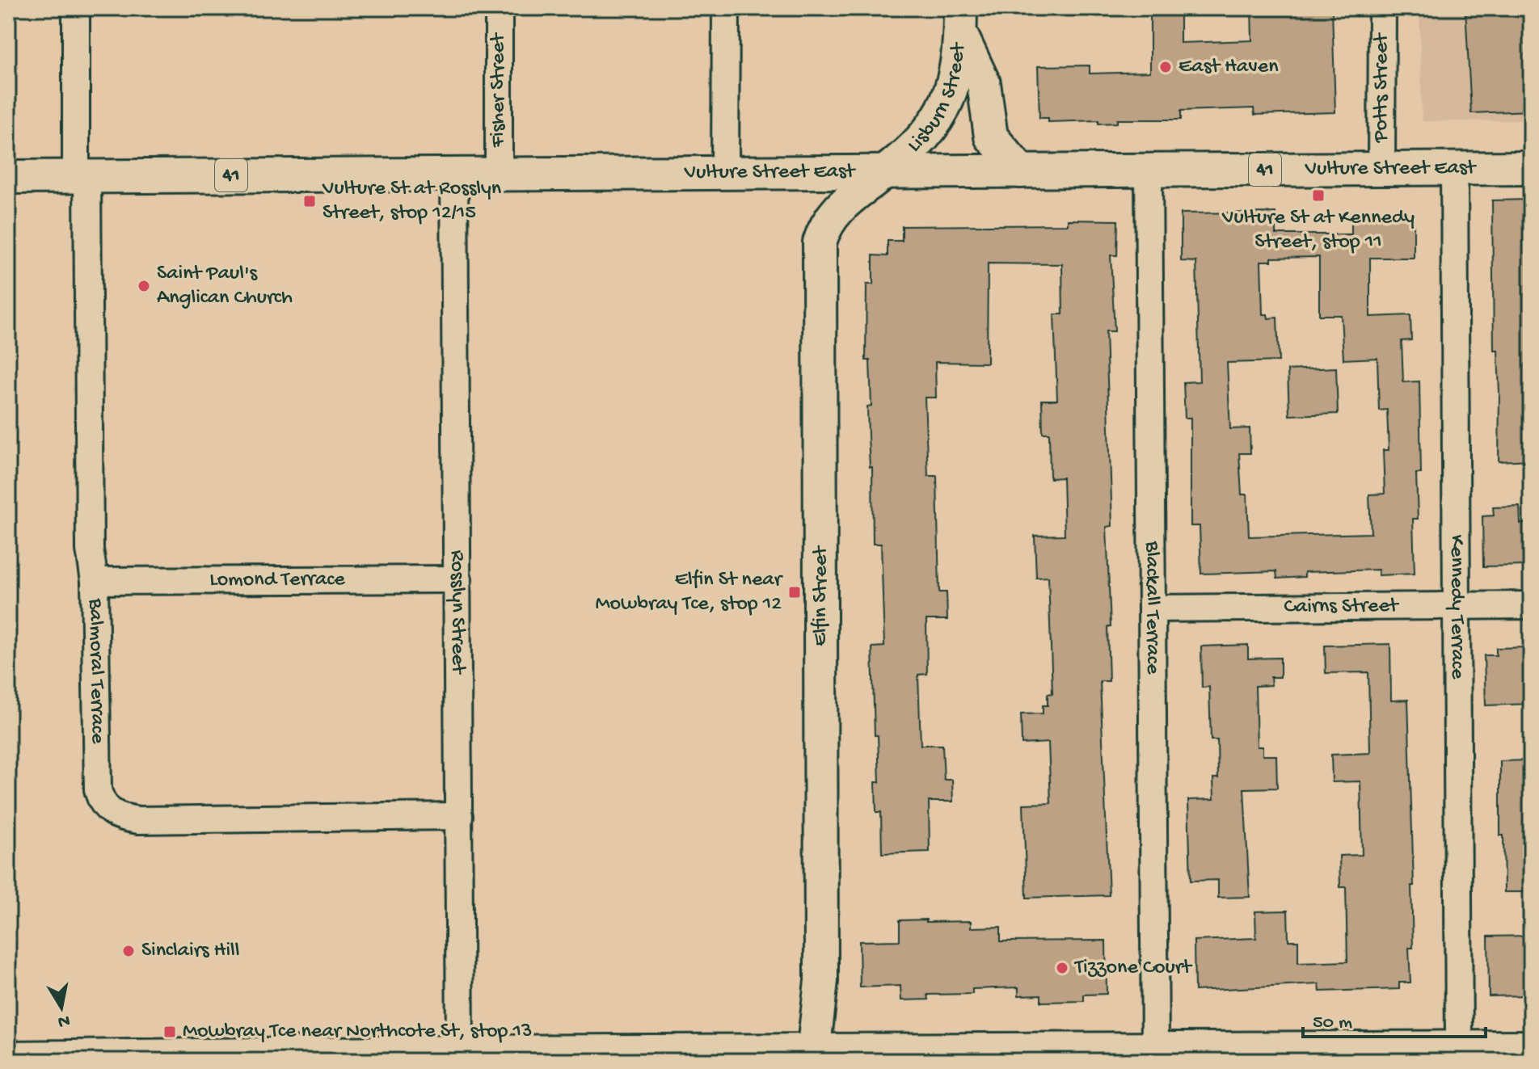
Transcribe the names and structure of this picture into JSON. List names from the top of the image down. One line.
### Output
{"streets":{"main road":["Lisburn Street","Vulture Street East","41","Elfin Street"],"street":["Potts Street","Fisher Street","Lomond Terrace","Cairns Street","Kennedy Terrace","Blackall Terrace","Rosslyn Street","Balmoral Terrace"]},"crossings":[["Potts Street","Vulture Street East"],["Fisher Street","Vulture Street East"],["Lisburn Street","Vulture Street East"],["Lisburn Street","Elfin Street"],["Vulture Street East","Elfin Street"],["Vulture Street East","Kennedy Terrace"],["Vulture Street East","Blackall Terrace"],["Vulture Street East","Rosslyn Street"],["Vulture Street East","Balmoral Terrace"],["Lomond Terrace","Rosslyn Street"],["Lomond Terrace","Balmoral Terrace"],["Cairns Street","Kennedy Terrace"],["Cairns Street","Blackall Terrace"],["Rosslyn Street","Balmoral Terrace"]],"places":{"other":["East Haven","Saint Paul's Anglican Church","Sinclairs Hill","Tizzone Court"],"transit":["Vulture St at Kennedy Street, stop 11","Vulture St at Rosslyn Street, stop 12/15","Elfin St near Mowbray Tce, stop 12","Mowbray Tce near Northcote St, stop 13"]},"scale_bar":"50 m","north":"bottom"}
